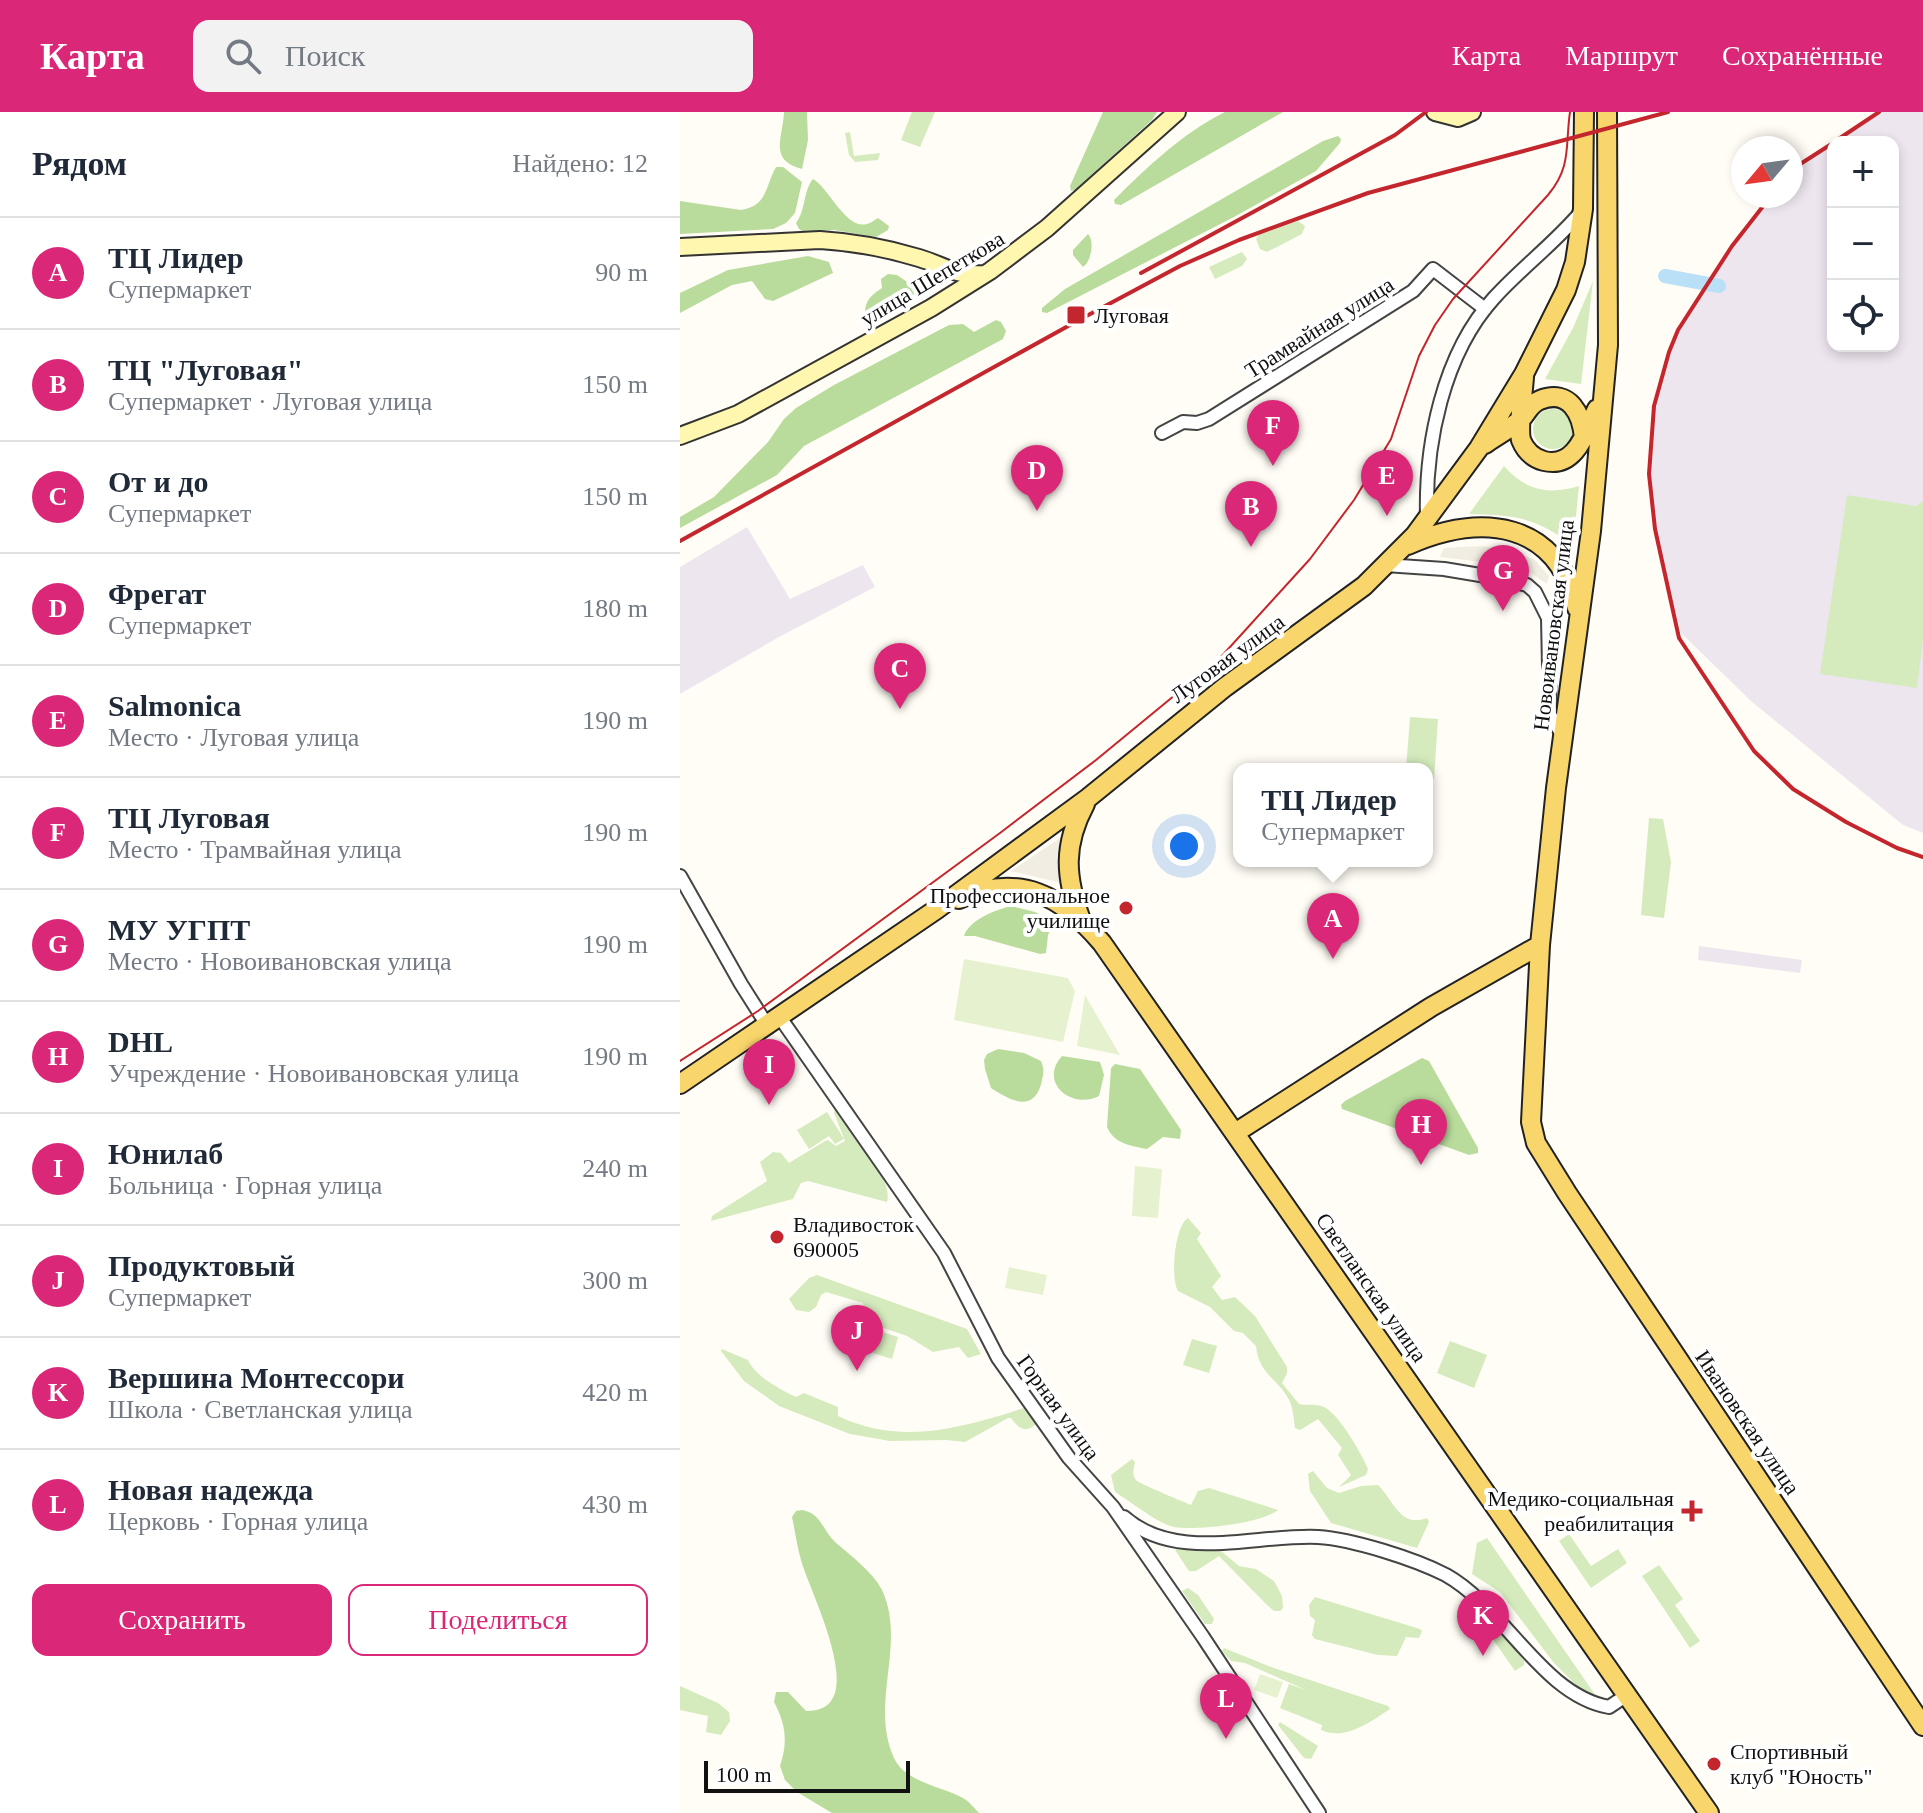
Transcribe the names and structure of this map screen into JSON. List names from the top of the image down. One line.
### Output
{"streets":{"main road":["улица Шепеткова","Новоивановская улица","Луговая улица","Светланская улица","Ивановская улица"],"street":["Трамвайная улица","Горная улица"]},"crossings":[["Новоивановская улица","Ивановская улица"],["Луговая улица","Светланская улица"],["Луговая улица","Горная улица"]],"places":{"transit":["Луговая"],"other":["Профессиональное училище","Владивосток 690005","Спортивный клуб \"Юность\""],"health":["Медико-социальная реабилитация"]},"scale_bar":"100 m","north":"bottom left","page":{"header":"Карта","search":"Поиск","nav":["Карта","Маршрут","Сохранённые"],"heading":["Рядом","Найдено: 12"],"map_buttons":["+","−"],"list":[{"mark":"A","name":"ТЦ Лидер","note":"Супермаркет","value":"90 m"},{"mark":"B","name":"ТЦ \"Луговая\"","note":"Супермаркет · Луговая улица","value":"150 m"},{"mark":"C","name":"От и до","note":"Супермаркет","value":"150 m"},{"mark":"D","name":"Фрегат","note":"Супермаркет","value":"180 m"},{"mark":"E","name":"Salmonica","note":"Место · Луговая улица","value":"190 m"},{"mark":"F","name":"ТЦ Луговая","note":"Место · Трамвайная улица","value":"190 m"},{"mark":"G","name":"МУ УГПТ","note":"Место · Новоивановская улица","value":"190 m"},{"mark":"H","name":"DHL","note":"Учреждение · Новоивановская улица","value":"190 m"},{"mark":"I","name":"Юнилаб","note":"Больница · Горная улица","value":"240 m"},{"mark":"J","name":"Продуктовый","note":"Супермаркет","value":"300 m"},{"mark":"K","name":"Вершина Монтессори","note":"Школа · Светланская улица","value":"420 m"},{"mark":"L","name":"Новая надежда","note":"Церковь · Горная улица","value":"430 m"}],"pins":["F","D","E","B","G","C","A","I","H","J","K","L"],"popup":["ТЦ Лидер","Супермаркет"],"buttons":["Сохранить","Поделиться"],"scale":"100 m"}}
